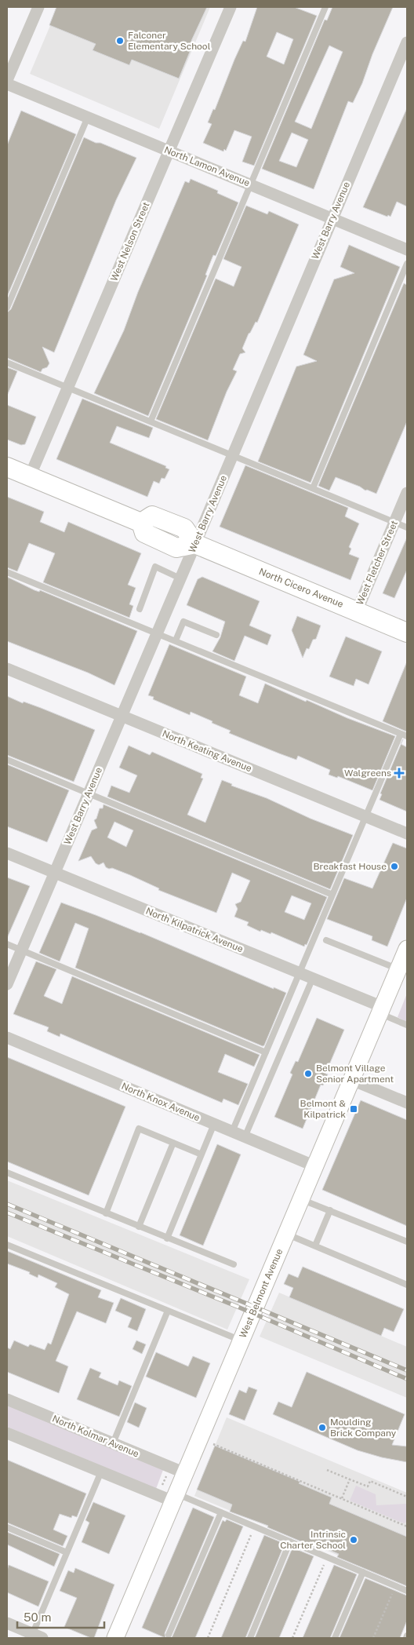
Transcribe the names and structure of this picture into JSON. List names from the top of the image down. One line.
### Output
{"streets":{"main road":["North Cicero Avenue","West Belmont Avenue"],"street":["North Lamon Avenue","West Barry Avenue","West Nelson Street","West Fletcher Street","North Keating Avenue","North Kilpatrick Avenue","North Knox Avenue","North Kolmar Avenue"]},"crossings":[["North Lamon Avenue","West Barry Avenue"],["North Lamon Avenue","West Nelson Street"],["West Barry Avenue","North Cicero Avenue"],["West Barry Avenue","North Keating Avenue"],["West Barry Avenue","North Kilpatrick Avenue"],["West Fletcher Street","North Cicero Avenue"],["North Kilpatrick Avenue","West Belmont Avenue"],["North Knox Avenue","West Belmont Avenue"],["West Belmont Avenue","North Kolmar Avenue"]],"places":{"other":["Falconer Elementary School","Breakfast House","Belmont Village Senior Apartment","Moulding Brick Company","Intrinsic Charter School"],"health":["Walgreens"],"transit":["Belmont & Kilpatrick"]},"scale_bar":"50 m"}
